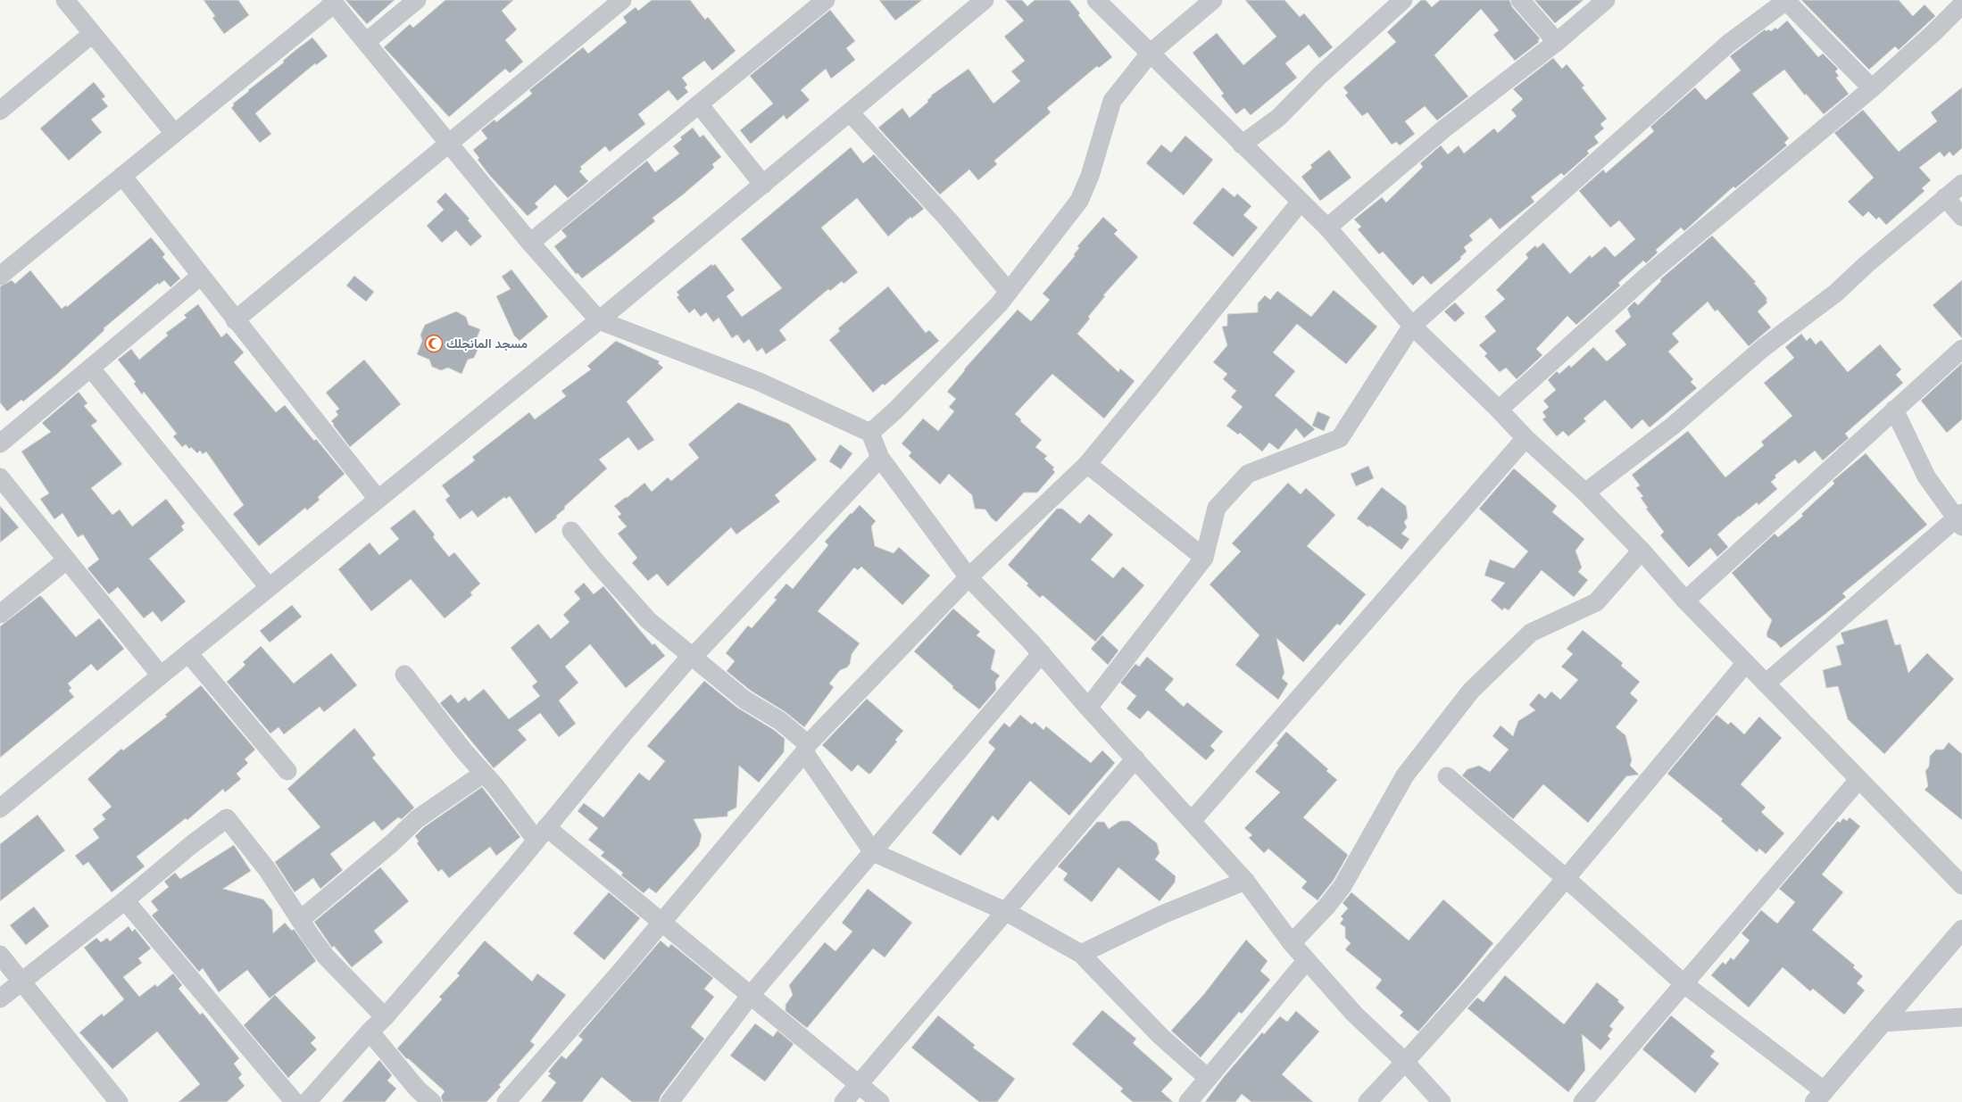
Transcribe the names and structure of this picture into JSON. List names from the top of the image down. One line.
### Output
{"places":{"mosque":["مسجد المانجلك"]}}
